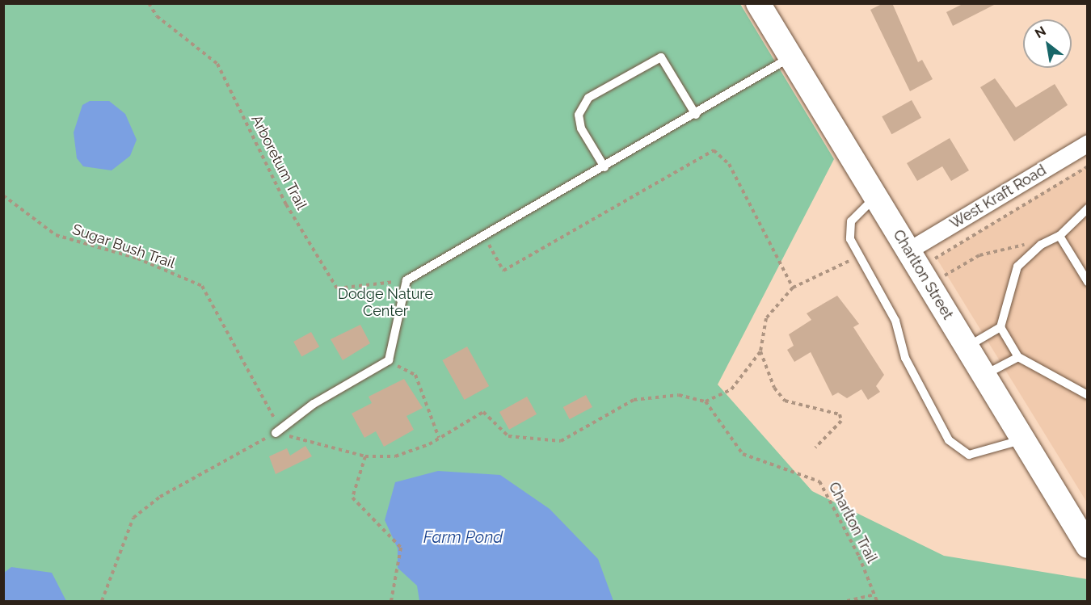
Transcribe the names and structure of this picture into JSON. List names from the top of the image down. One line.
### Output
{"streets":{"street":["West Kraft Road","Charlton Street"],"path":["Arboretum Trail","Sugar Bush Trail","Charlton Trail"]},"crossings":[["West Kraft Road","Charlton Street"]],"water":["Farm Pond"],"parks":["Dodge Nature Center"],"north":"top left"}
